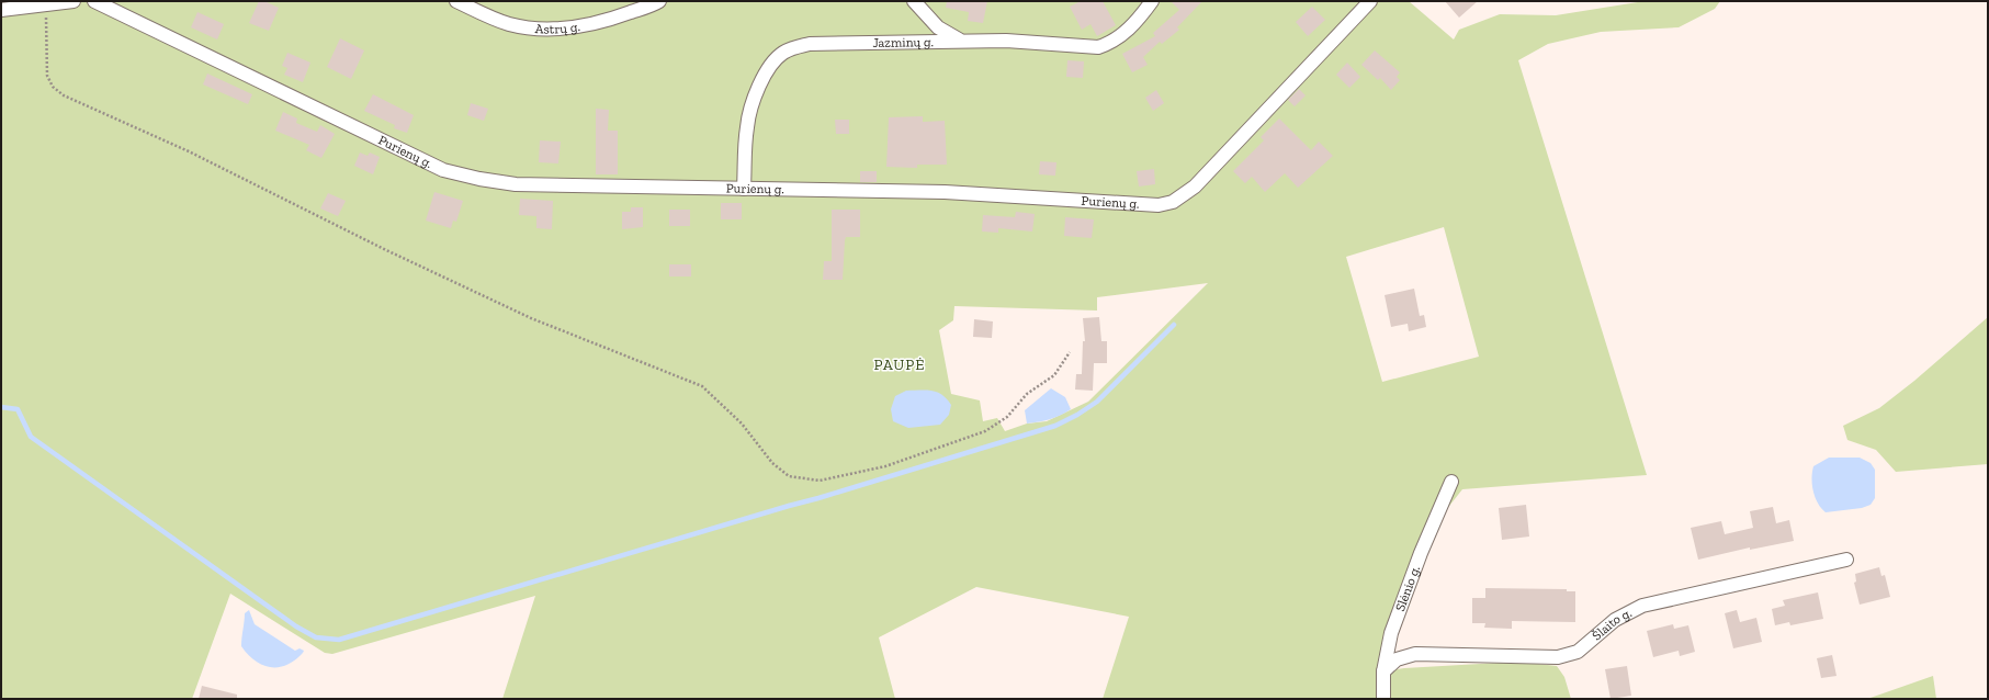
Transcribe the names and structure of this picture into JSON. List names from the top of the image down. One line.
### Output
{"streets":{"street":["Astrų g.","Jazminų g.","Purienų g.","Slėnio g.","Šlaito g."]},"crossings":[["Jazminų g.","Purienų g."],["Slėnio g.","Šlaito g."]],"districts":["PAUPĖ"]}
